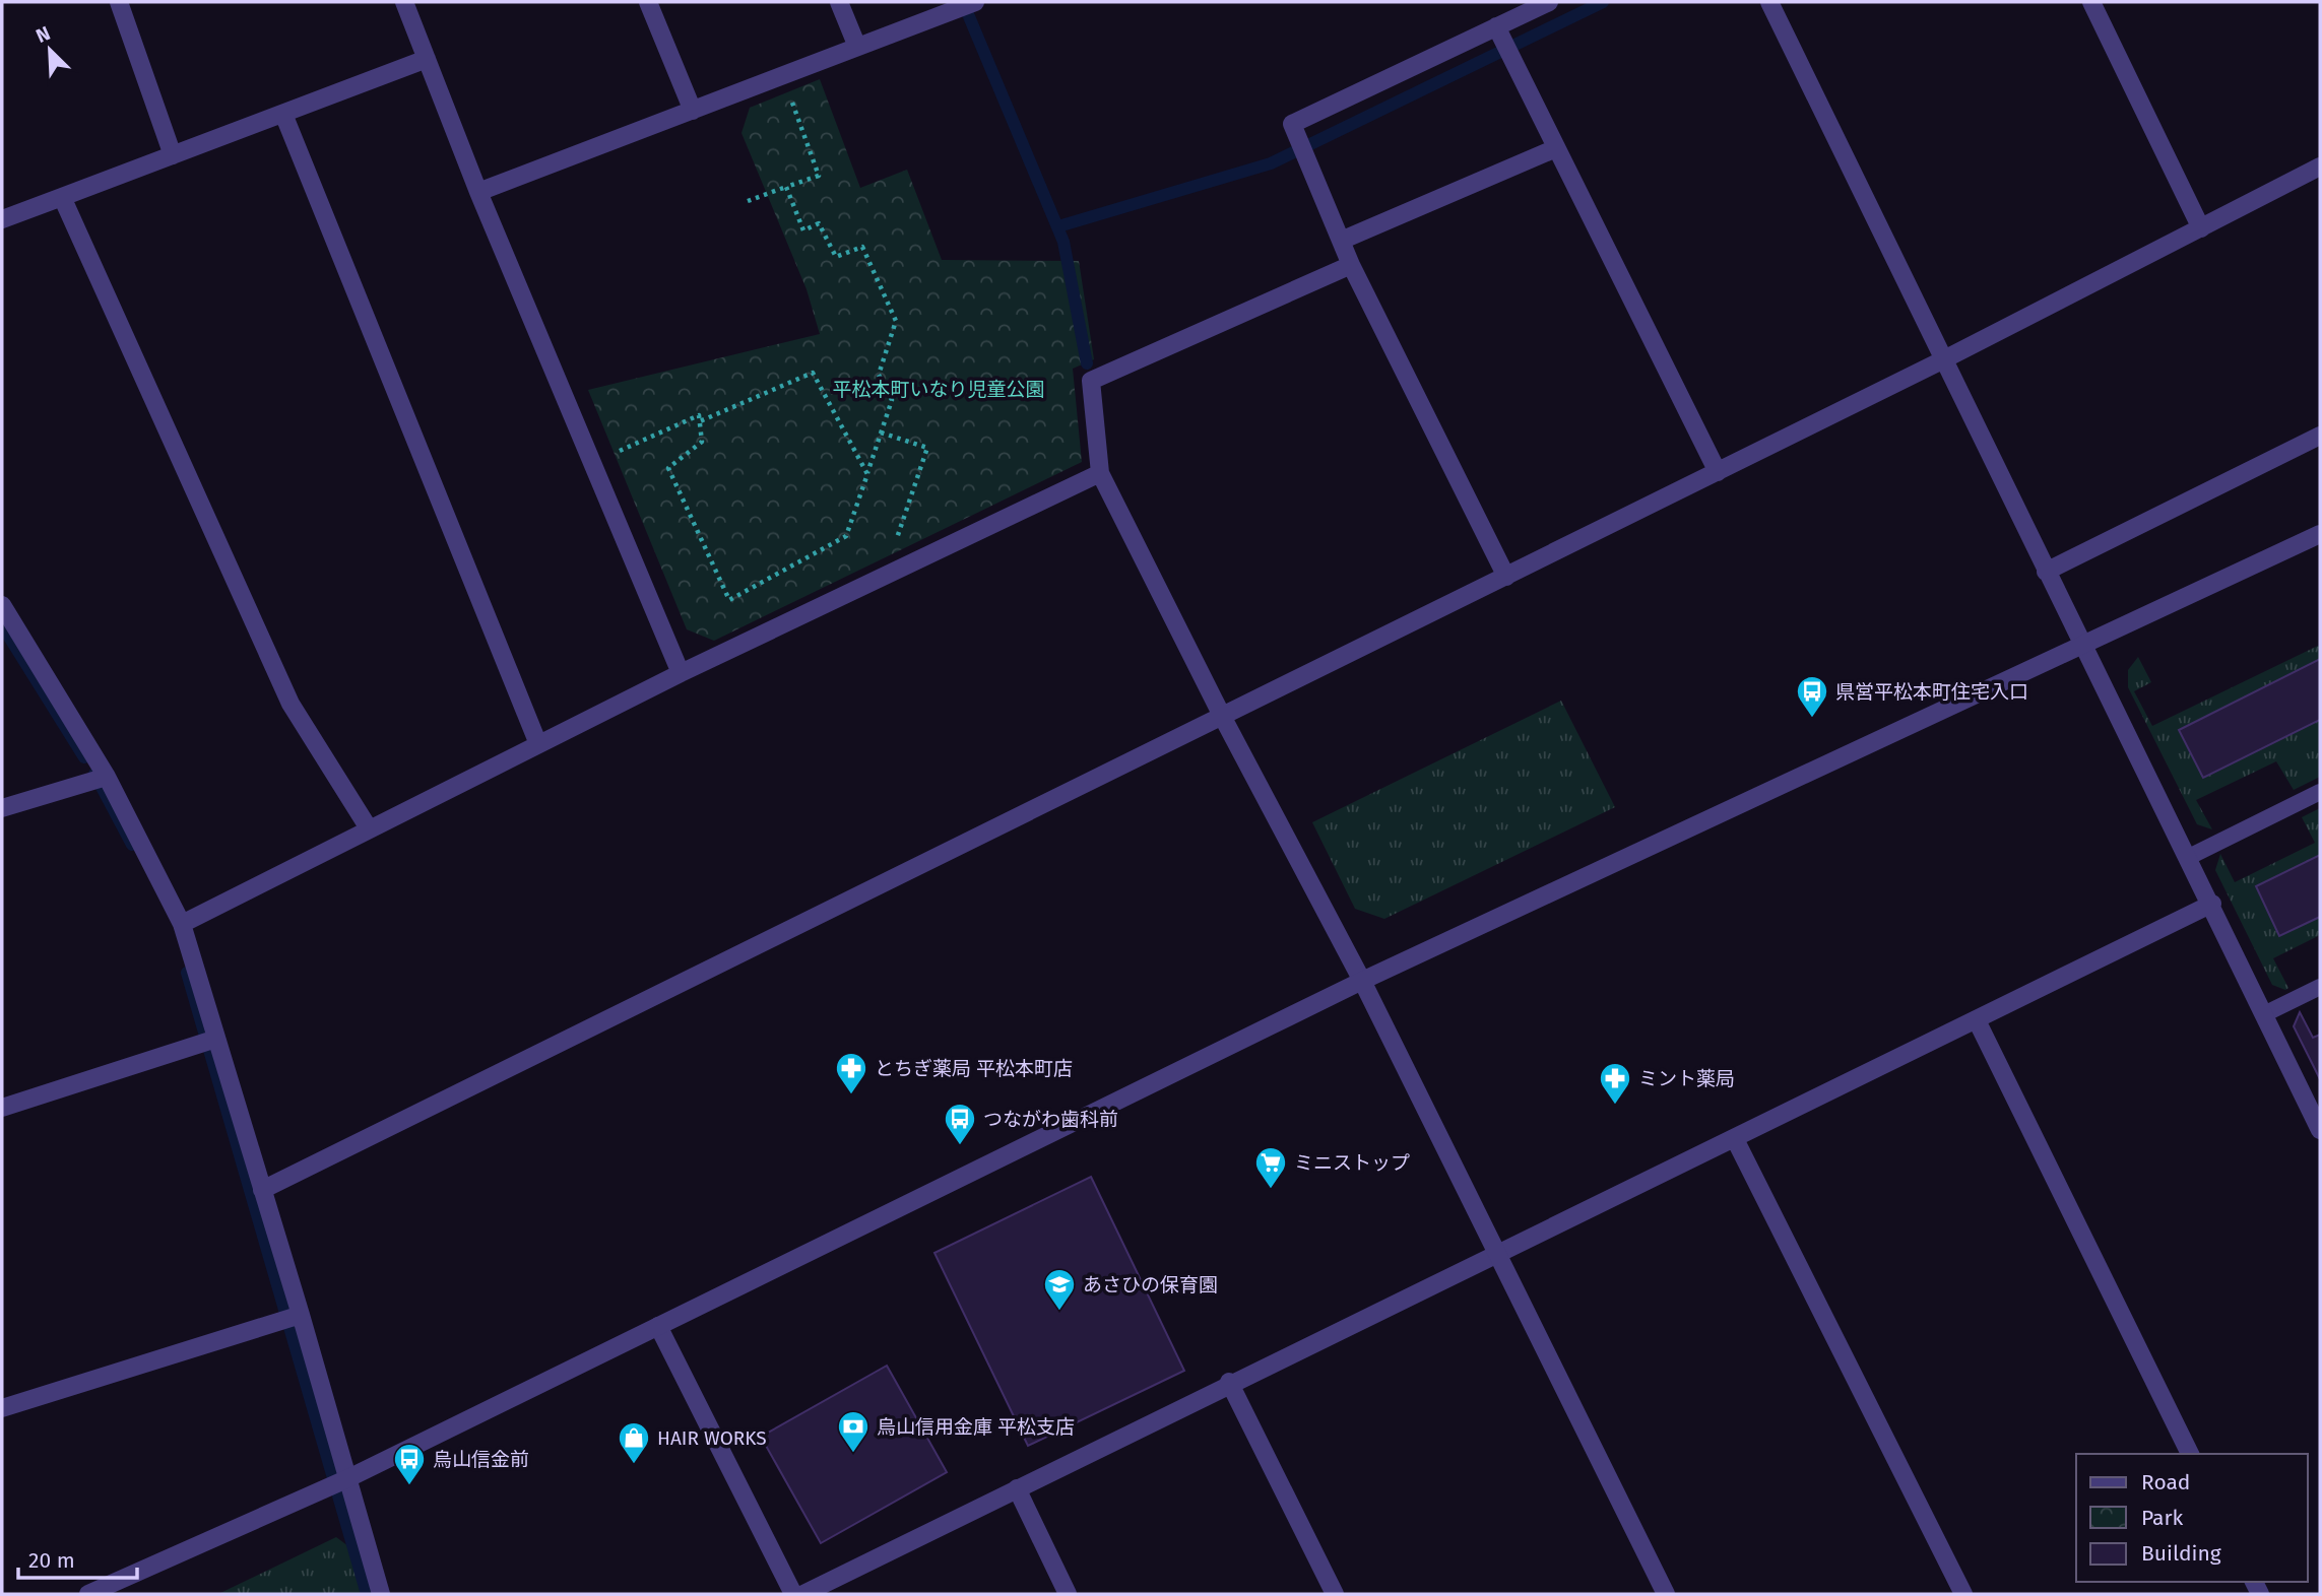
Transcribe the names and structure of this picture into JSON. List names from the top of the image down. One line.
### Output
{"parks":["平松本町いなり児童公園"],"places":{"bus stop":["県営平松本町住宅入口","つながわ歯科前","烏山信金前"],"pharmacy":["とちぎ薬局 平松本町店","ミント薬局"],"supermarket":["ミニストップ"],"school or university":["あさひの保育園"],"bank":["烏山信用金庫 平松支店"],"shop":["HAIR WORKS"]},"legend":["Road","Park","Building"],"scale_bar":"20 m","north":"top left"}
